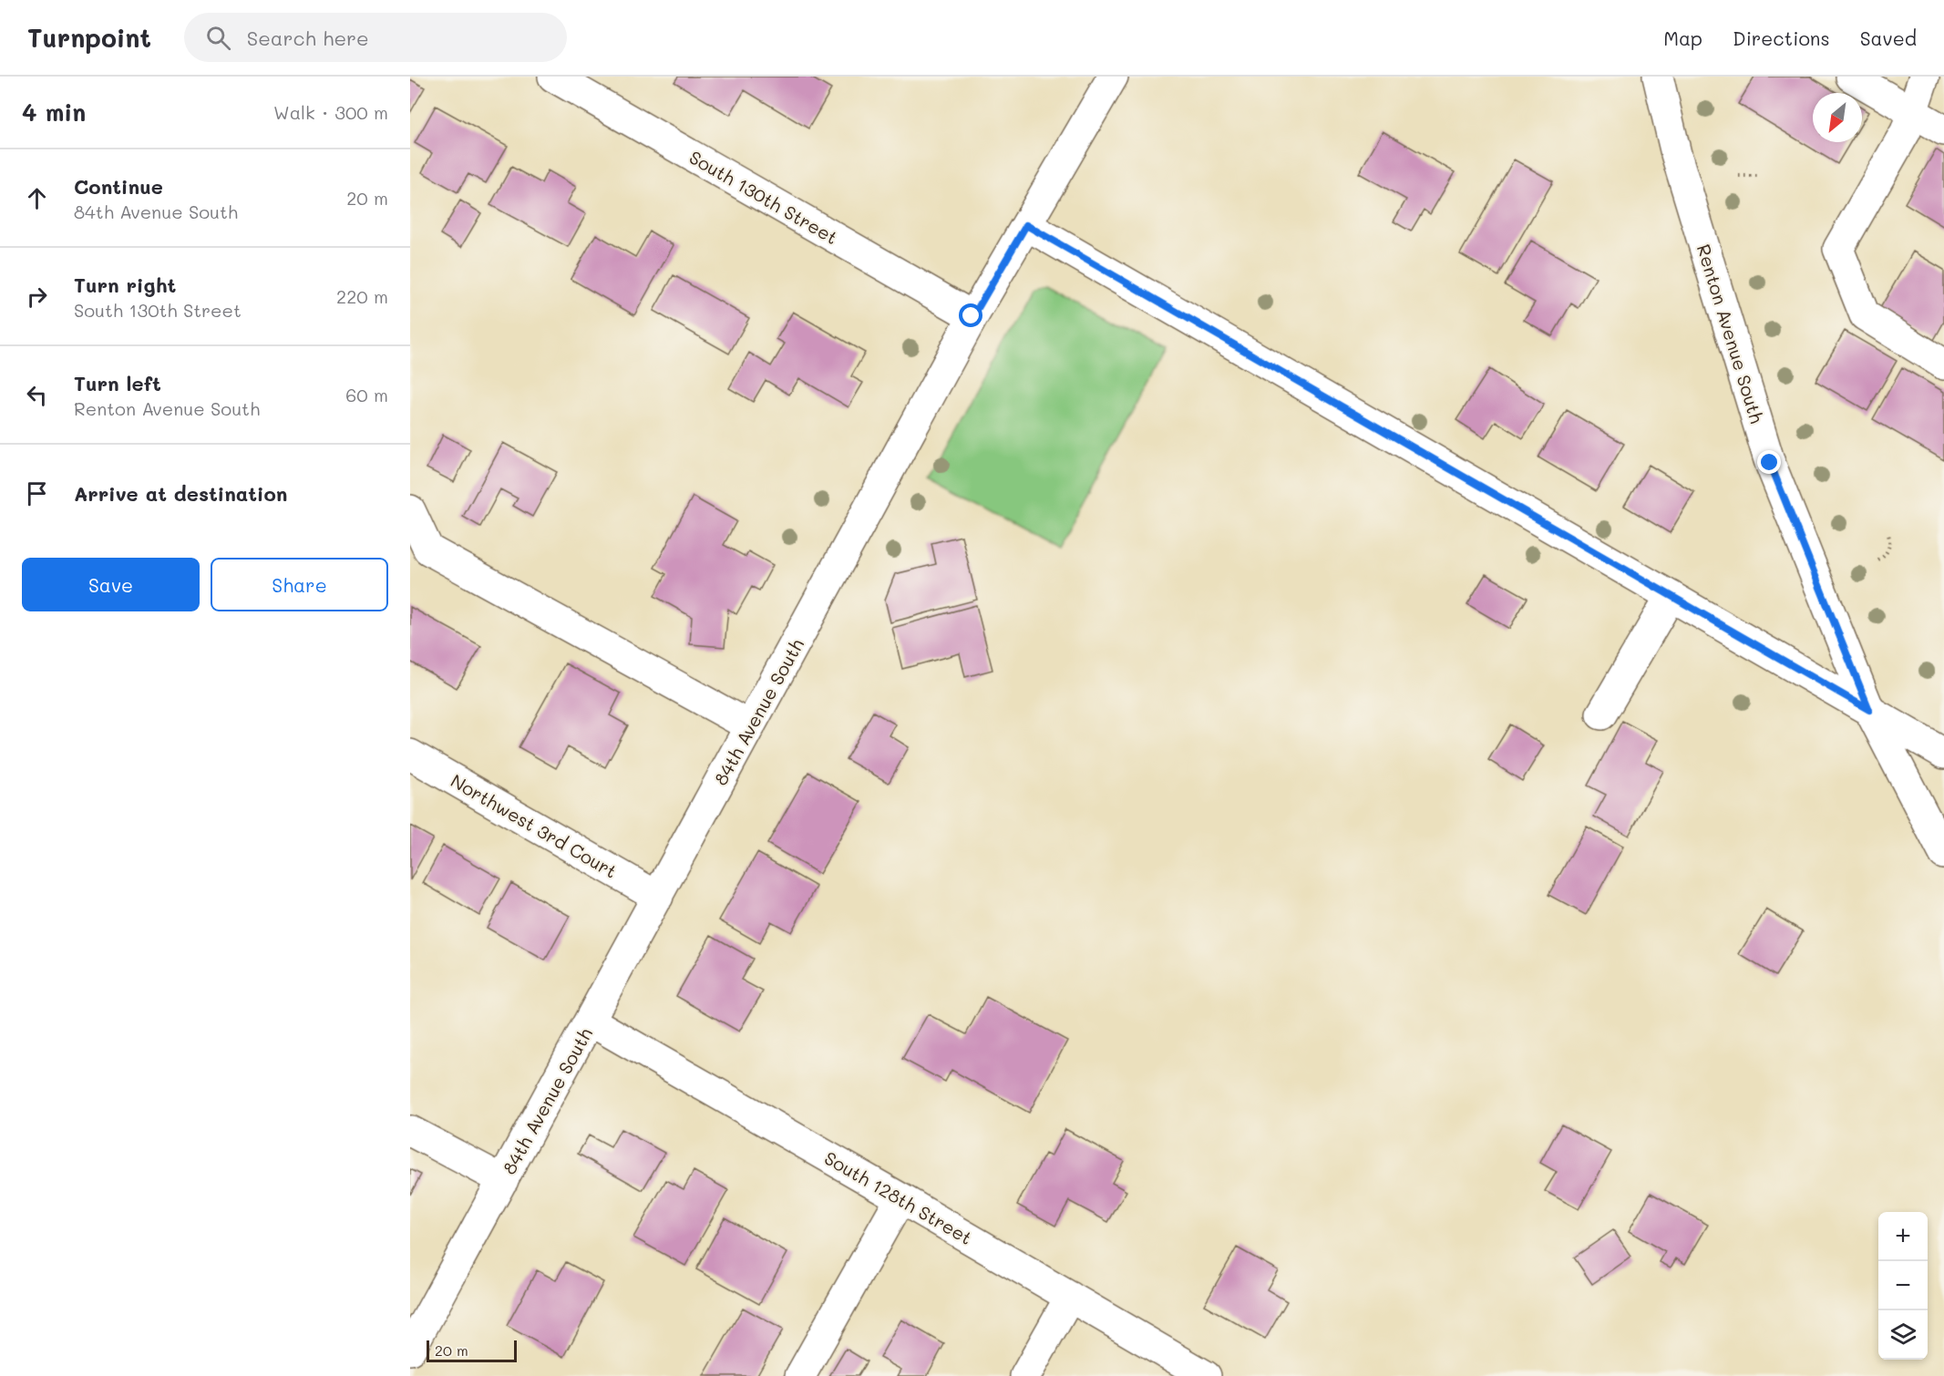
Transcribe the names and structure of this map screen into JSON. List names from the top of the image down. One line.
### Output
{"streets":{"street":["South 130th Street","Renton Avenue South","84th Avenue South","Northwest 3rd Court","South 128th Street"]},"crossings":[["South 130th Street","84th Avenue South"],["84th Avenue South","Northwest 3rd Court"],["84th Avenue South","South 128th Street"]],"scale_bar":"20 m","north":"bottom left","page":{"header":"Turnpoint","search":"Search here","nav":["Map","Directions","Saved"],"heading":["4 min","Walk · 300 m"],"list":[["Continue","84th Avenue South","20 m"],["Turn right","South 130th Street","220 m"],["Turn left","Renton Avenue South","60 m"],"Arrive at destination"],"buttons":["Save","Share"],"map_buttons":["+","−"],"scale":"20 m"}}
